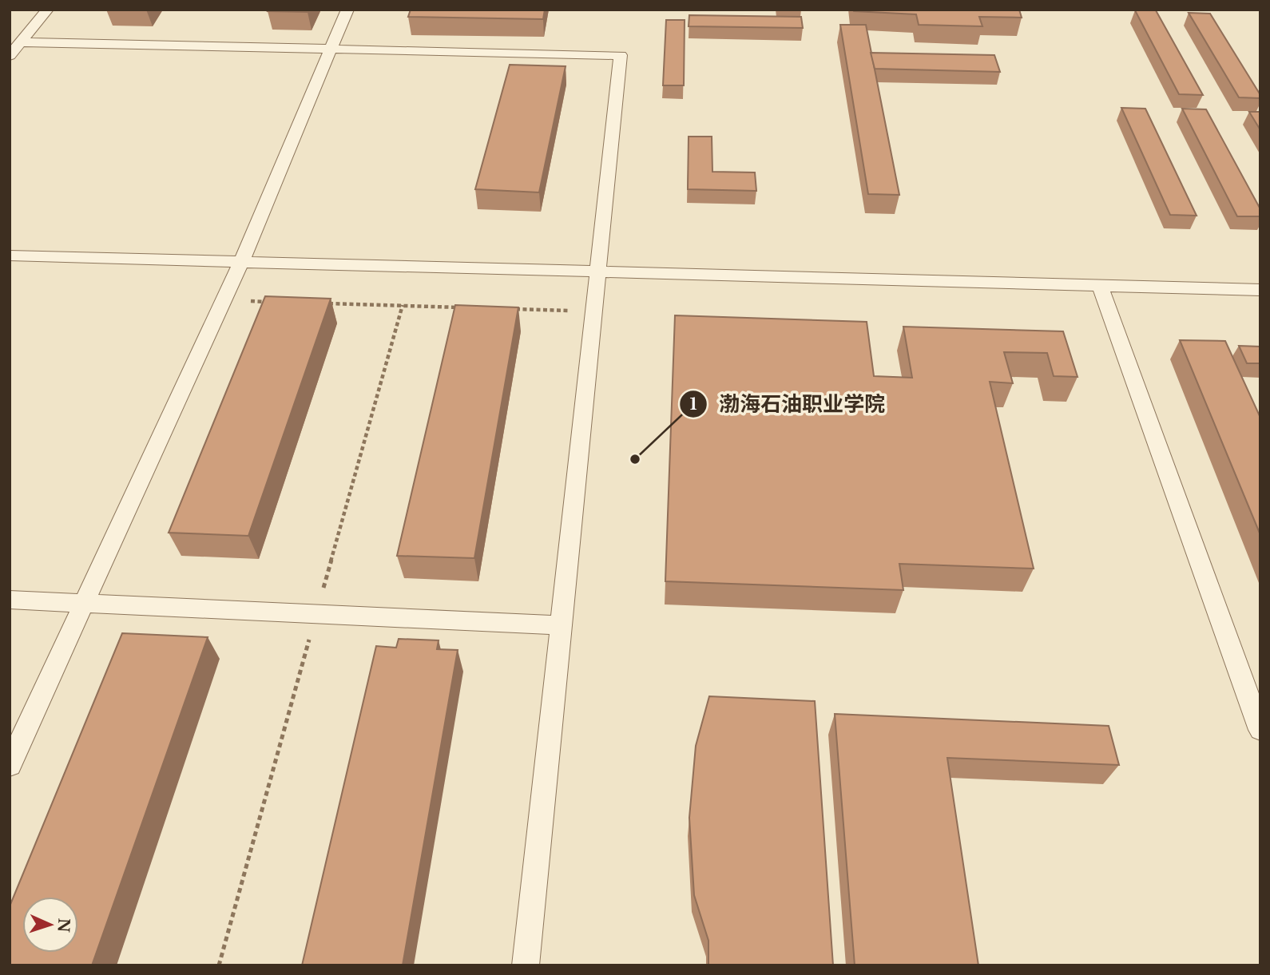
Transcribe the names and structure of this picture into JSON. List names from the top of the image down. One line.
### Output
{"places":["渤海石油职业学院"],"north":"right"}
